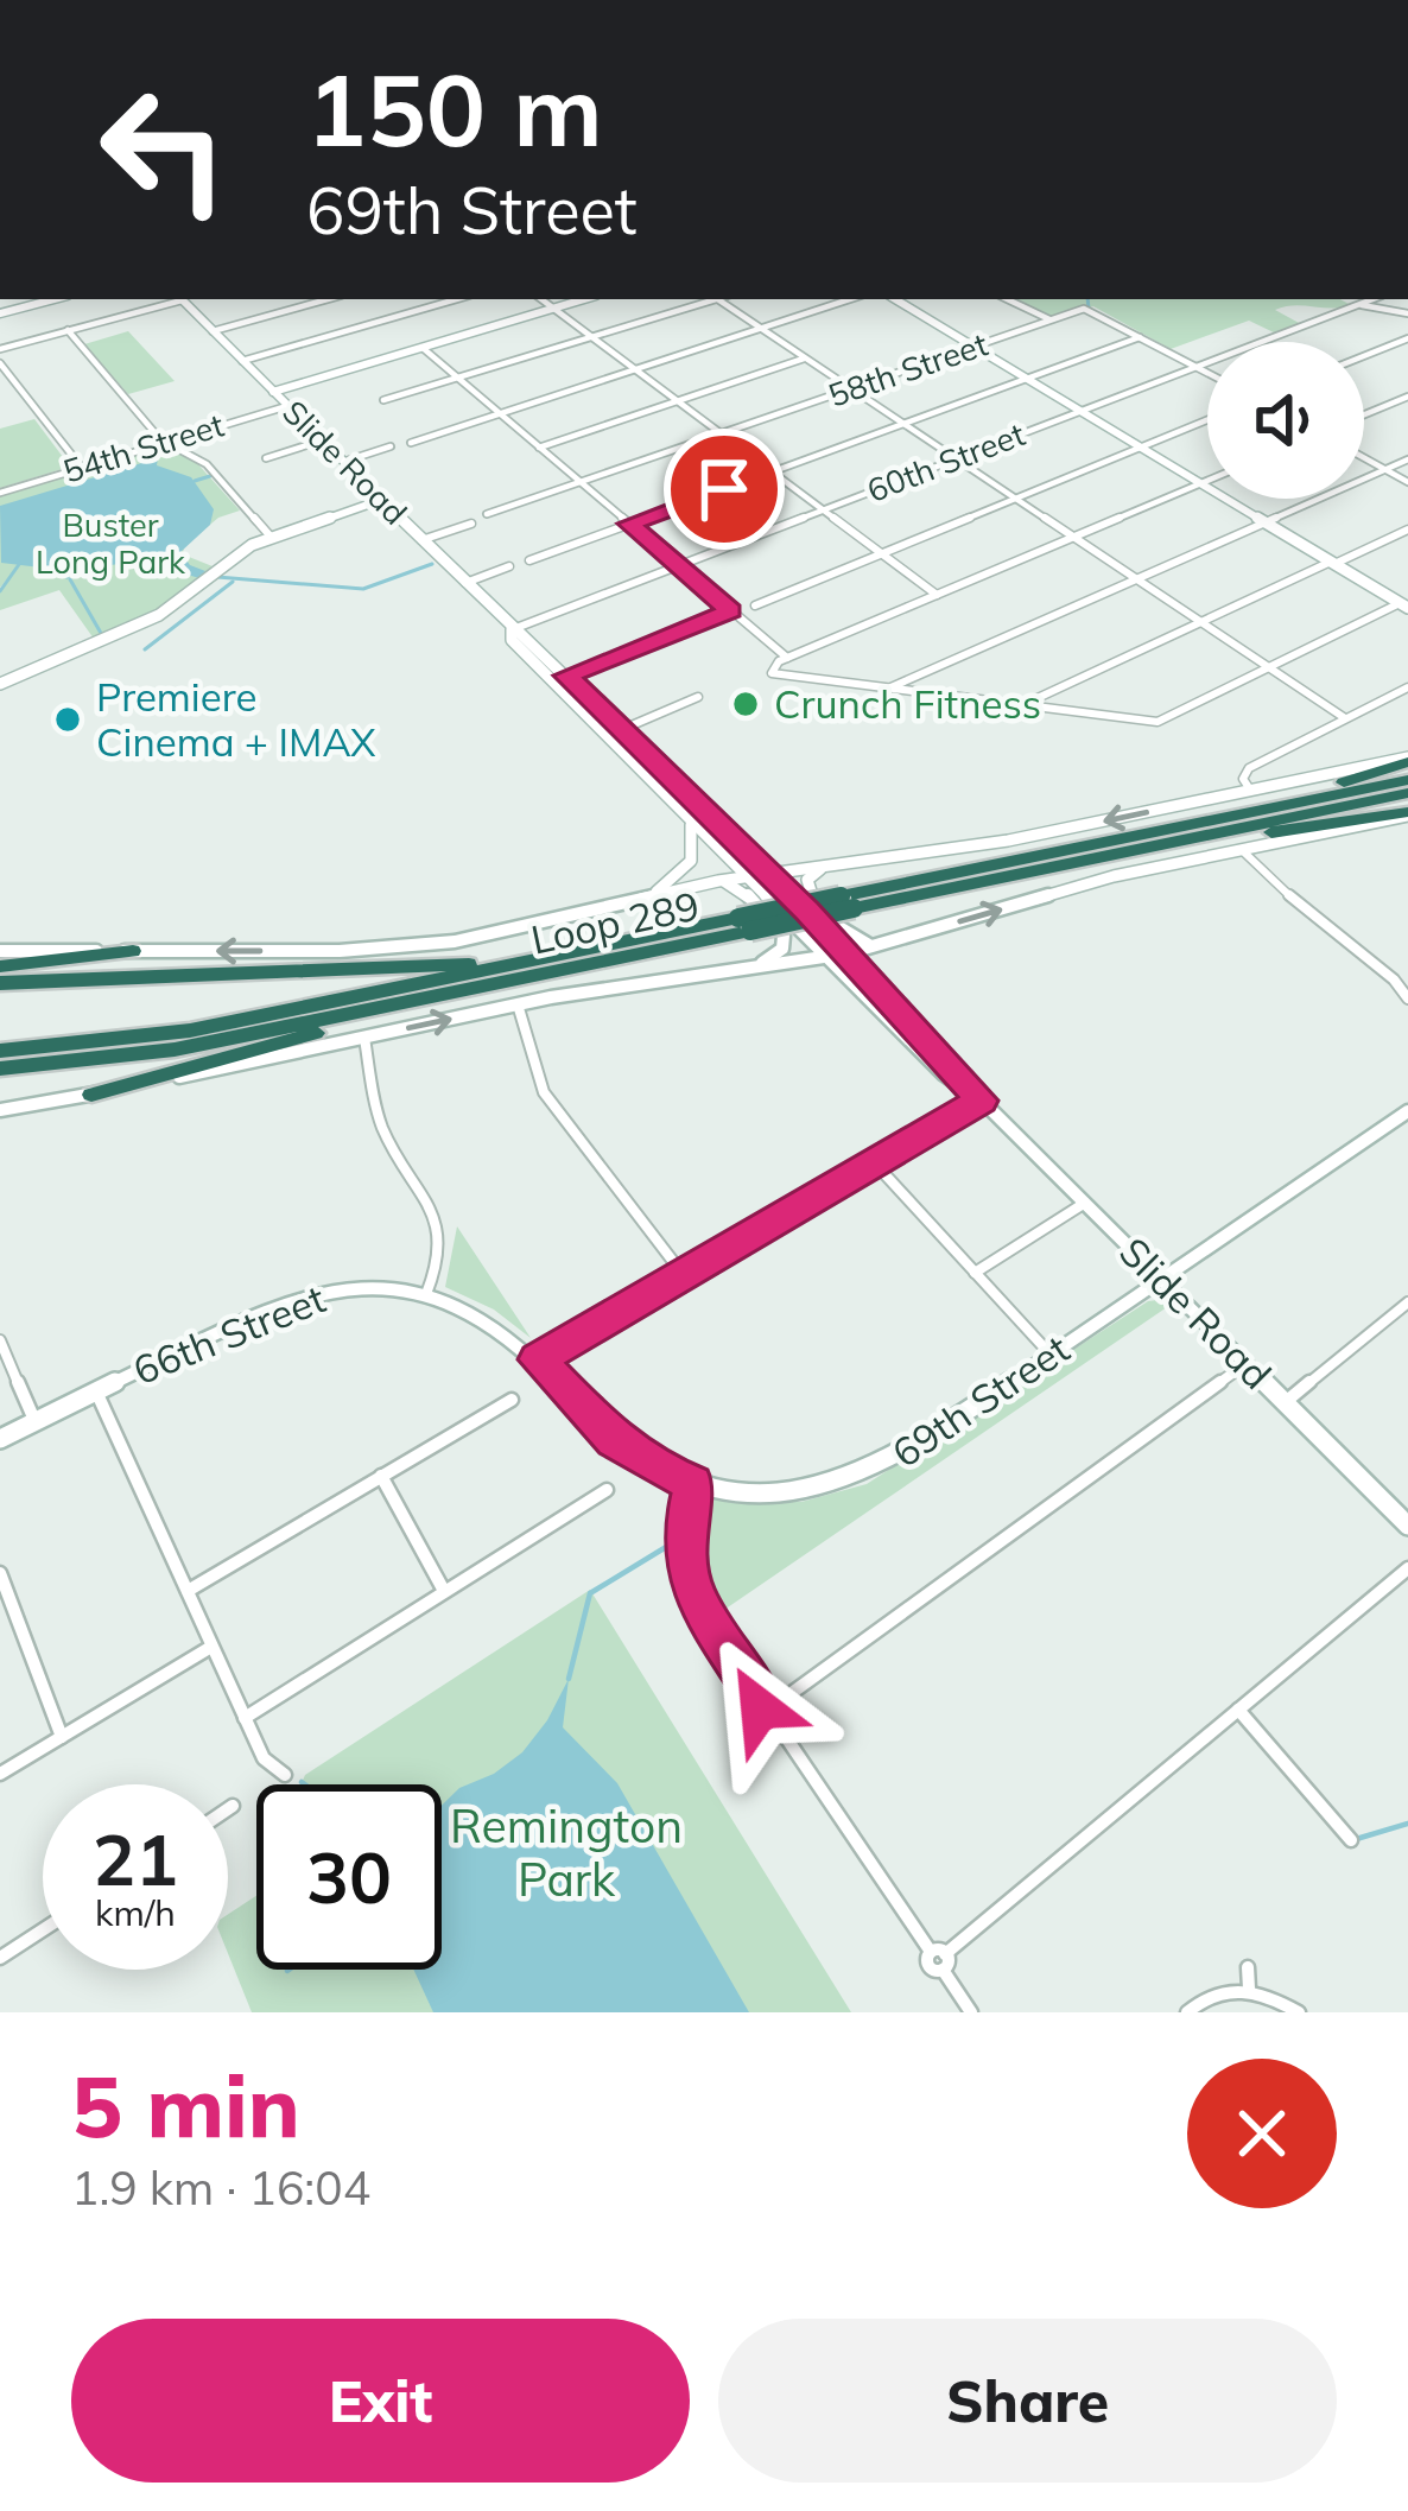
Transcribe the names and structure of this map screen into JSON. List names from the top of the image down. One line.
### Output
{"streets":{"highway":["Loop 289"],"main road":["54th Street","Slide Road","66th Street","69th Street"],"street":["58th Street","60th Street"]},"crossings":[["54th Street","Slide Road"],["Slide Road","60th Street"],["Slide Road","69th Street"],["66th Street","69th Street"]],"parks":["Buster Long Park","Remington Park"],"places":["Crunch Fitness","Premiere Cinema + IMAX"],"page":{"turn":["150 m","69th Street"],"speed":"21 km/h","limit":"30","heading":["5 min","1.9 km · 16:04"],"buttons":["Exit","Share"]}}
